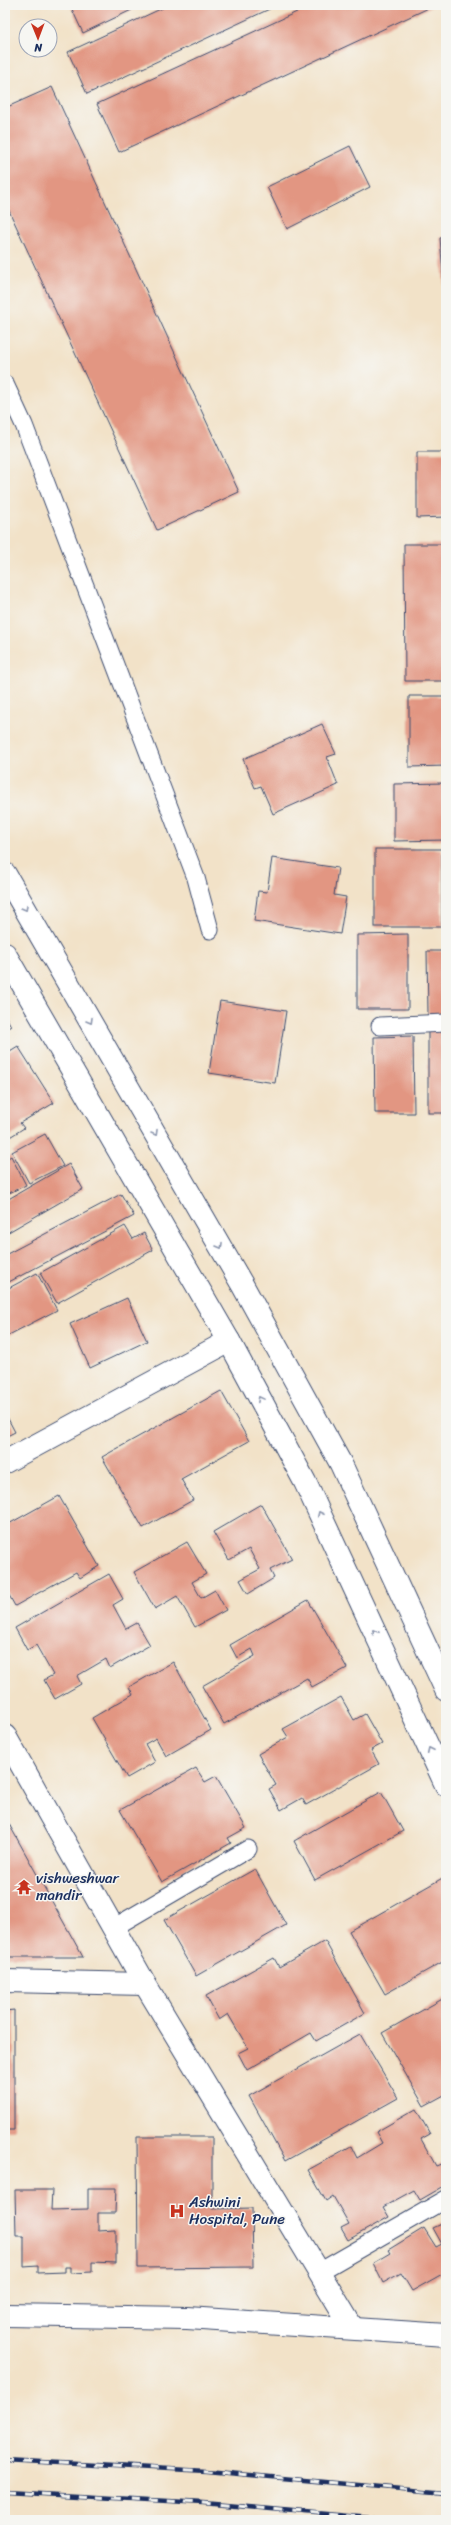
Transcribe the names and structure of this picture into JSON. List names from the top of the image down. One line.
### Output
{"places":{"temple":["vishweshwar mandir"],"hospital":["Ashwini Hospital, Pune"]},"north":"bottom"}
